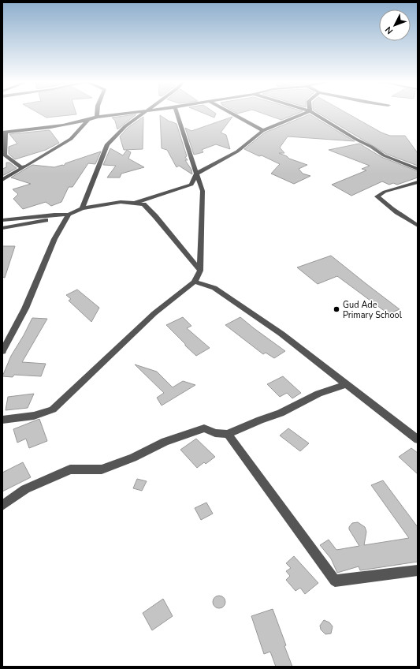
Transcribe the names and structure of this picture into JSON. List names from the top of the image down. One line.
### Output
{"places":["Gud Ade Primary School"],"north":"bottom left"}
